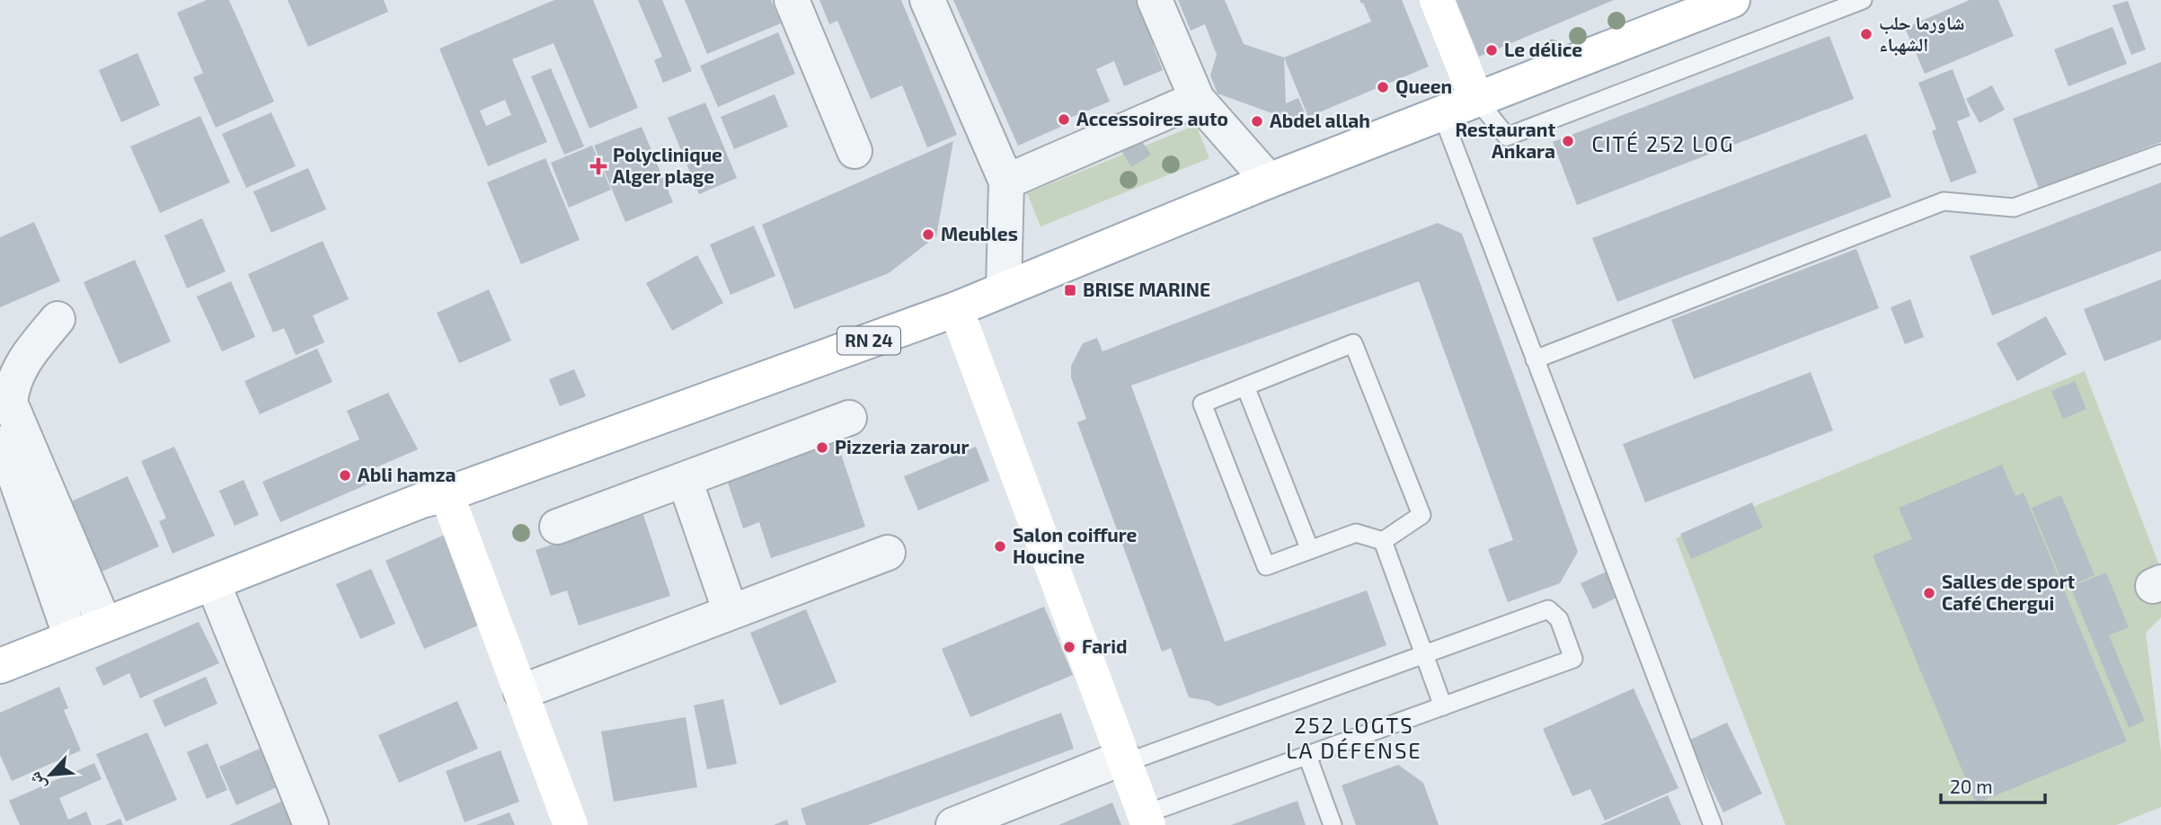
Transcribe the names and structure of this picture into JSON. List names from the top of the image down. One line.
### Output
{"streets":{"main road":["RN 24"]},"districts":["CITÉ 252 LOG","252 LOGTS LA DÉFENSE"],"places":{"other":["شاورما حلب الشهباء","Le délice","Queen","Accessoires auto","Abdel allah","Restaurant Ankara","Meubles","Pizzeria zarour","Abli hamza","Salon coiffure Houcine","Salles de sport Café Chergui","Farid"],"health":["Polyclinique Alger plage"],"transit":["BRISE MARINE"]},"scale_bar":"20 m","north":"bottom left"}
